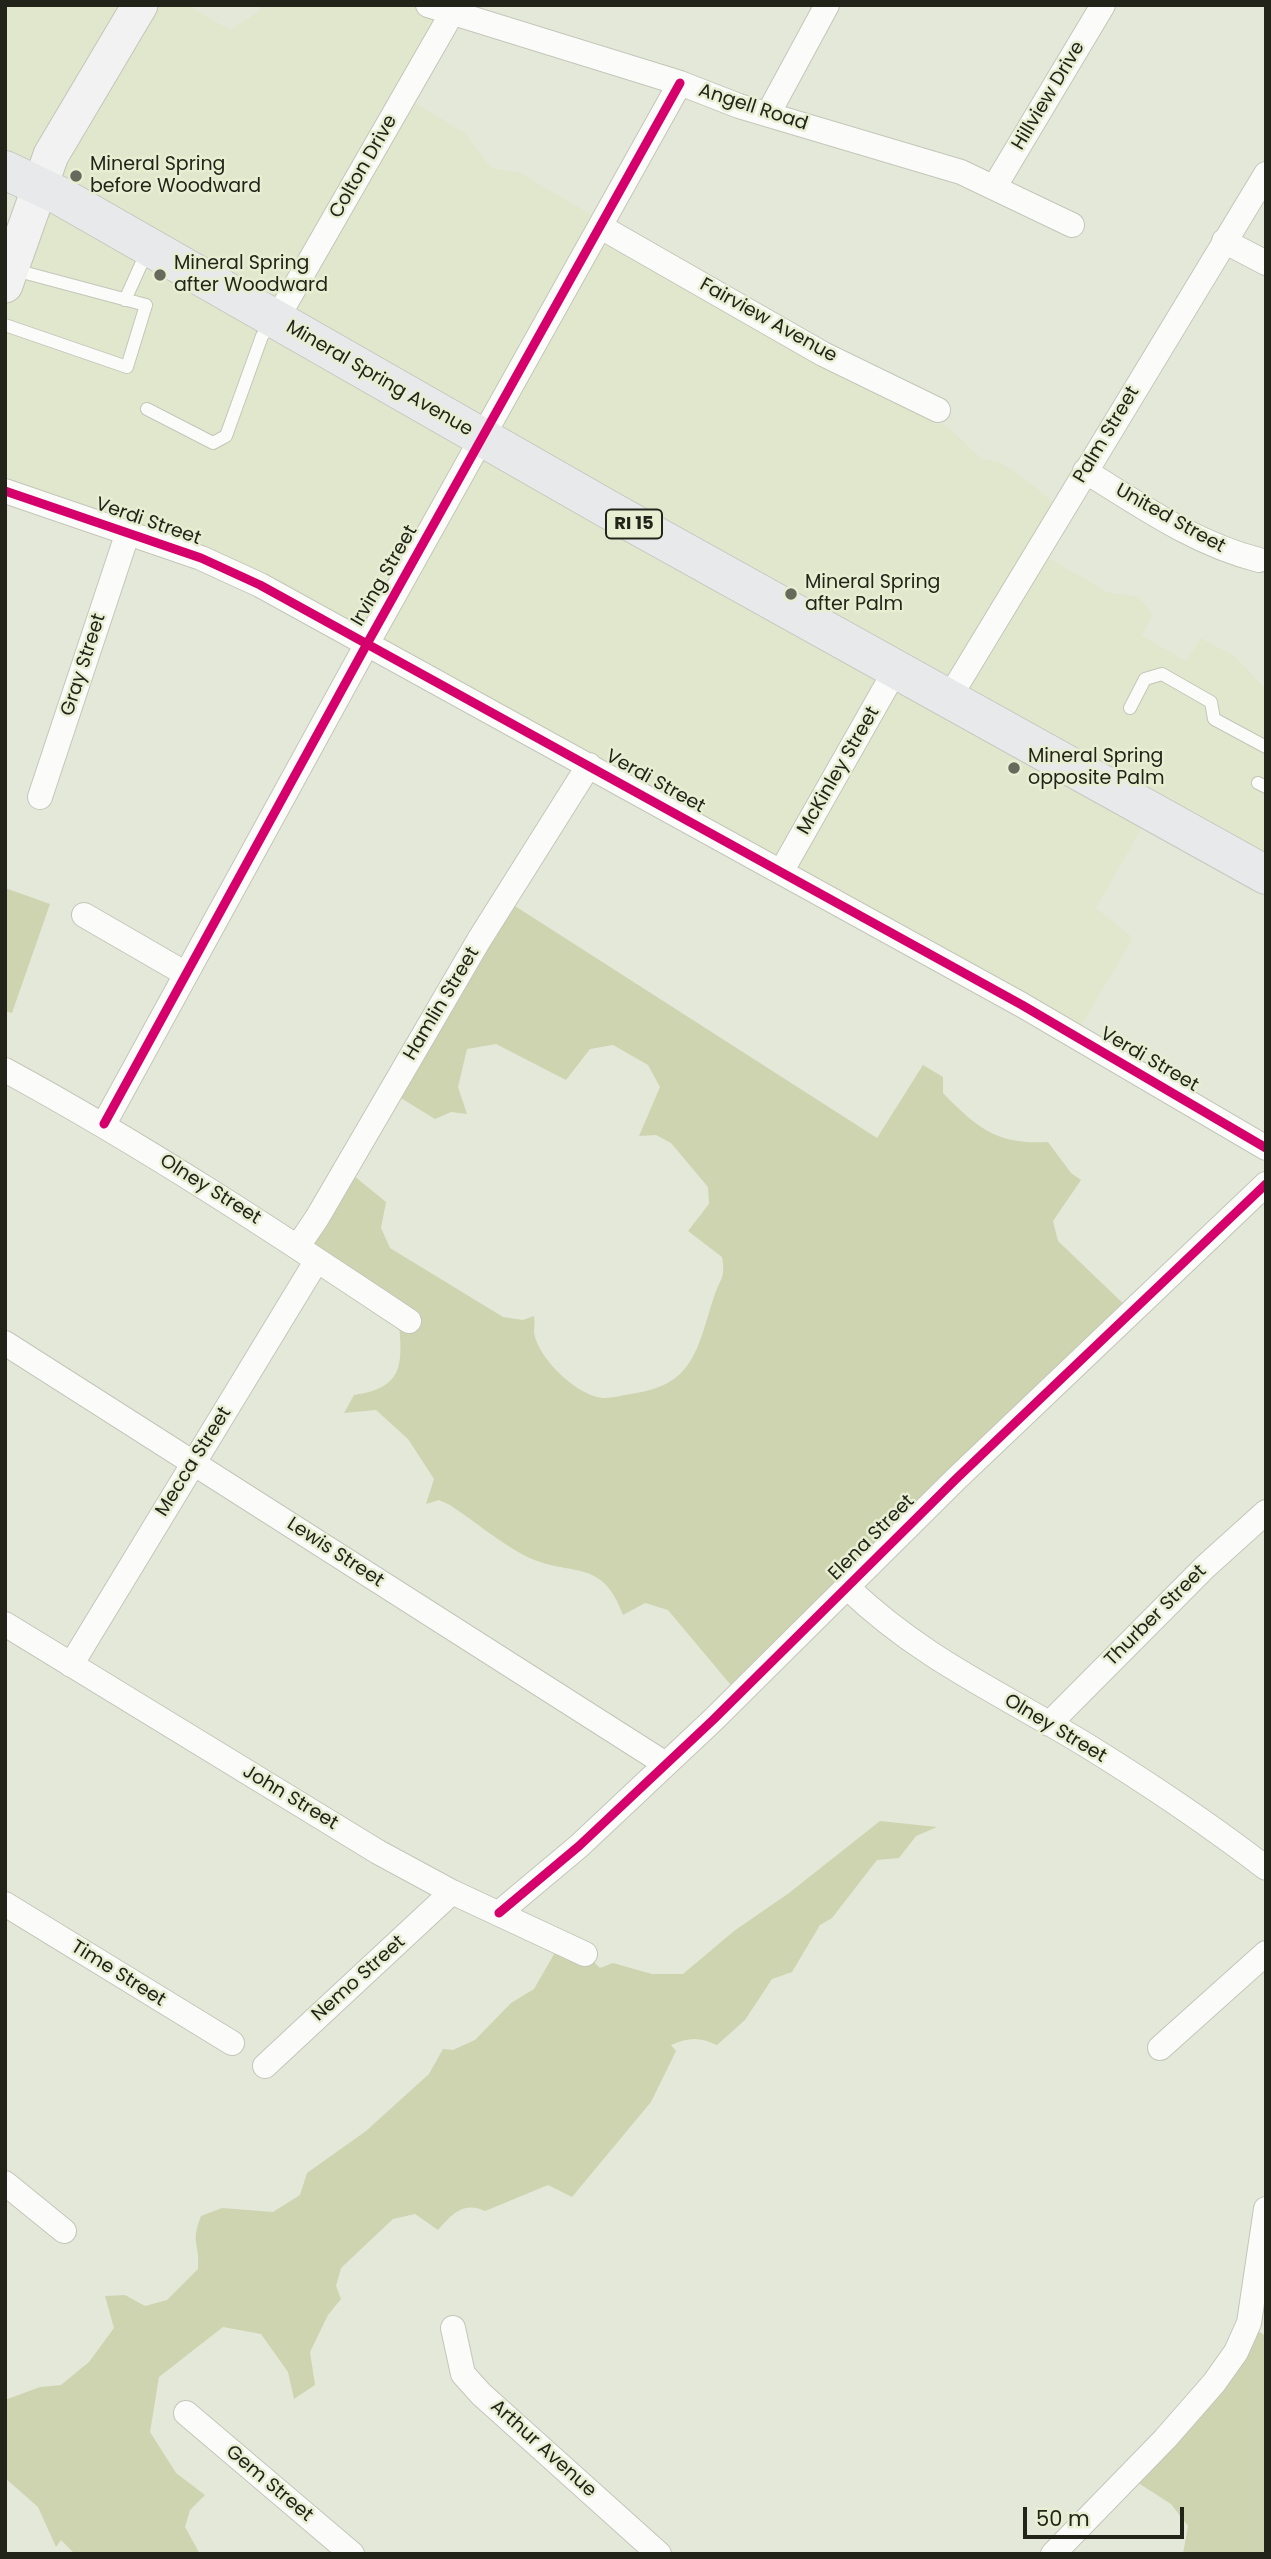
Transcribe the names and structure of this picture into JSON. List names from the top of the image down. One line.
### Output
{"streets":{"main road":["Mineral Spring Avenue","RI 15"],"street":["Hillview Drive","Angell Road","Colton Drive","Fairview Avenue","Palm Street","United Street","Verdi Street","Irving Street","Gray Street","McKinley Street","Hamlin Street","Olney Street","Mecca Street","Elena Street","Lewis Street","Thurber Street","John Street","Time Street","Nemo Street","Arthur Avenue","Gem Street"]},"crossings":[["Hillview Drive","Angell Road"],["Angell Road","Colton Drive"],["Angell Road","Irving Street"],["Colton Drive","Mineral Spring Avenue"],["Fairview Avenue","Irving Street"],["Mineral Spring Avenue","Palm Street"],["Mineral Spring Avenue","Irving Street"],["Mineral Spring Avenue","McKinley Street"],["Palm Street","United Street"],["Verdi Street","Irving Street"],["Verdi Street","Gray Street"],["Verdi Street","McKinley Street"],["Verdi Street","Hamlin Street"],["Irving Street","Olney Street"],["Hamlin Street","Olney Street"],["Hamlin Street","Mecca Street"],["Olney Street","Mecca Street"],["Olney Street","Elena Street"],["Olney Street","Thurber Street"],["Mecca Street","Lewis Street"],["Mecca Street","John Street"],["Elena Street","Lewis Street"],["Elena Street","John Street"],["John Street","Nemo Street"]],"places":["Mineral Spring before Woodward","Mineral Spring after Woodward","Mineral Spring after Palm","Mineral Spring opposite Palm"],"scale_bar":"50 m"}
